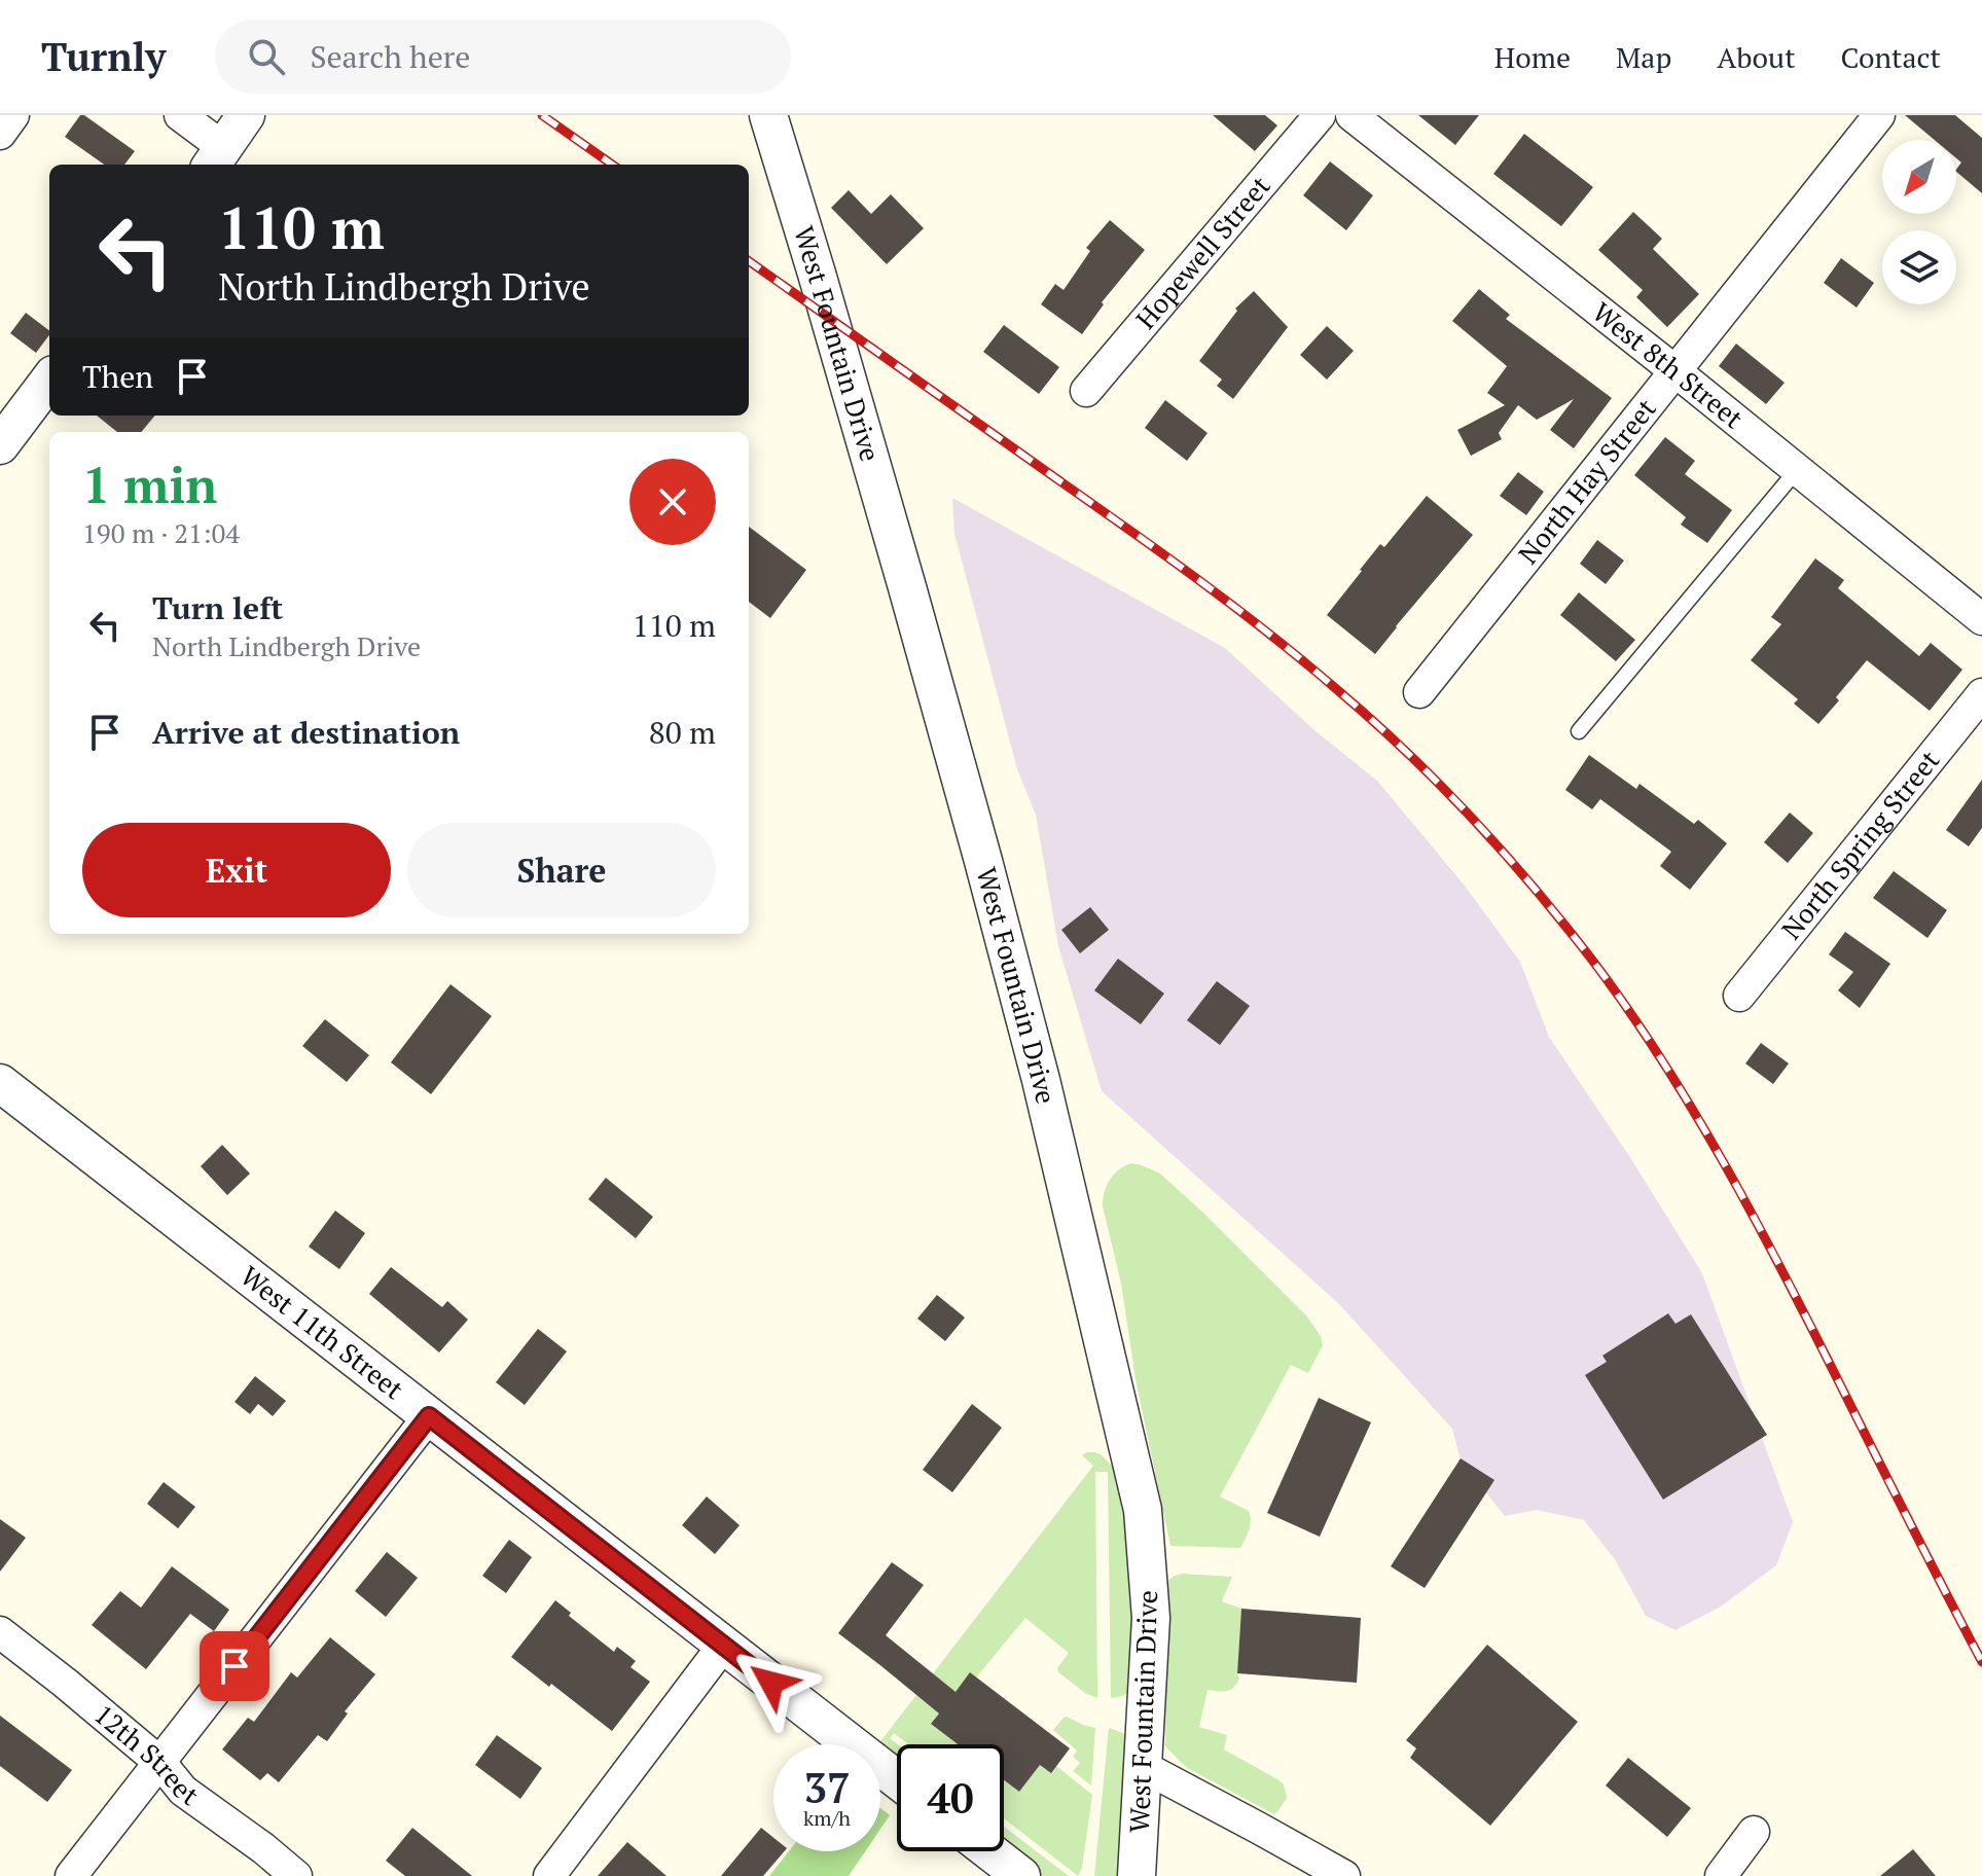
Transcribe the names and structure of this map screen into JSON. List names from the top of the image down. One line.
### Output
{"streets":{"street":["Hopewell Street","West Fountain Drive","West 8th Street","North Hay Street","North Spring Street","West 11th Street","12th Street"]},"crossings":[["West 8th Street","North Hay Street"]],"north":"bottom left","page":{"header":"Turnly","search":"Search here","nav":["Home","Map","About","Contact"],"turn":["110 m","North Lindbergh Drive"],"then":"Then","heading":["1 min","190 m · 21:04"],"list":[{"name":"Turn left","note":"North Lindbergh Drive","value":"110 m"},{"name":"Arrive at destination","value":"80 m"}],"buttons":["Exit","Share"],"speed":"37 km/h","limit":"40"}}
